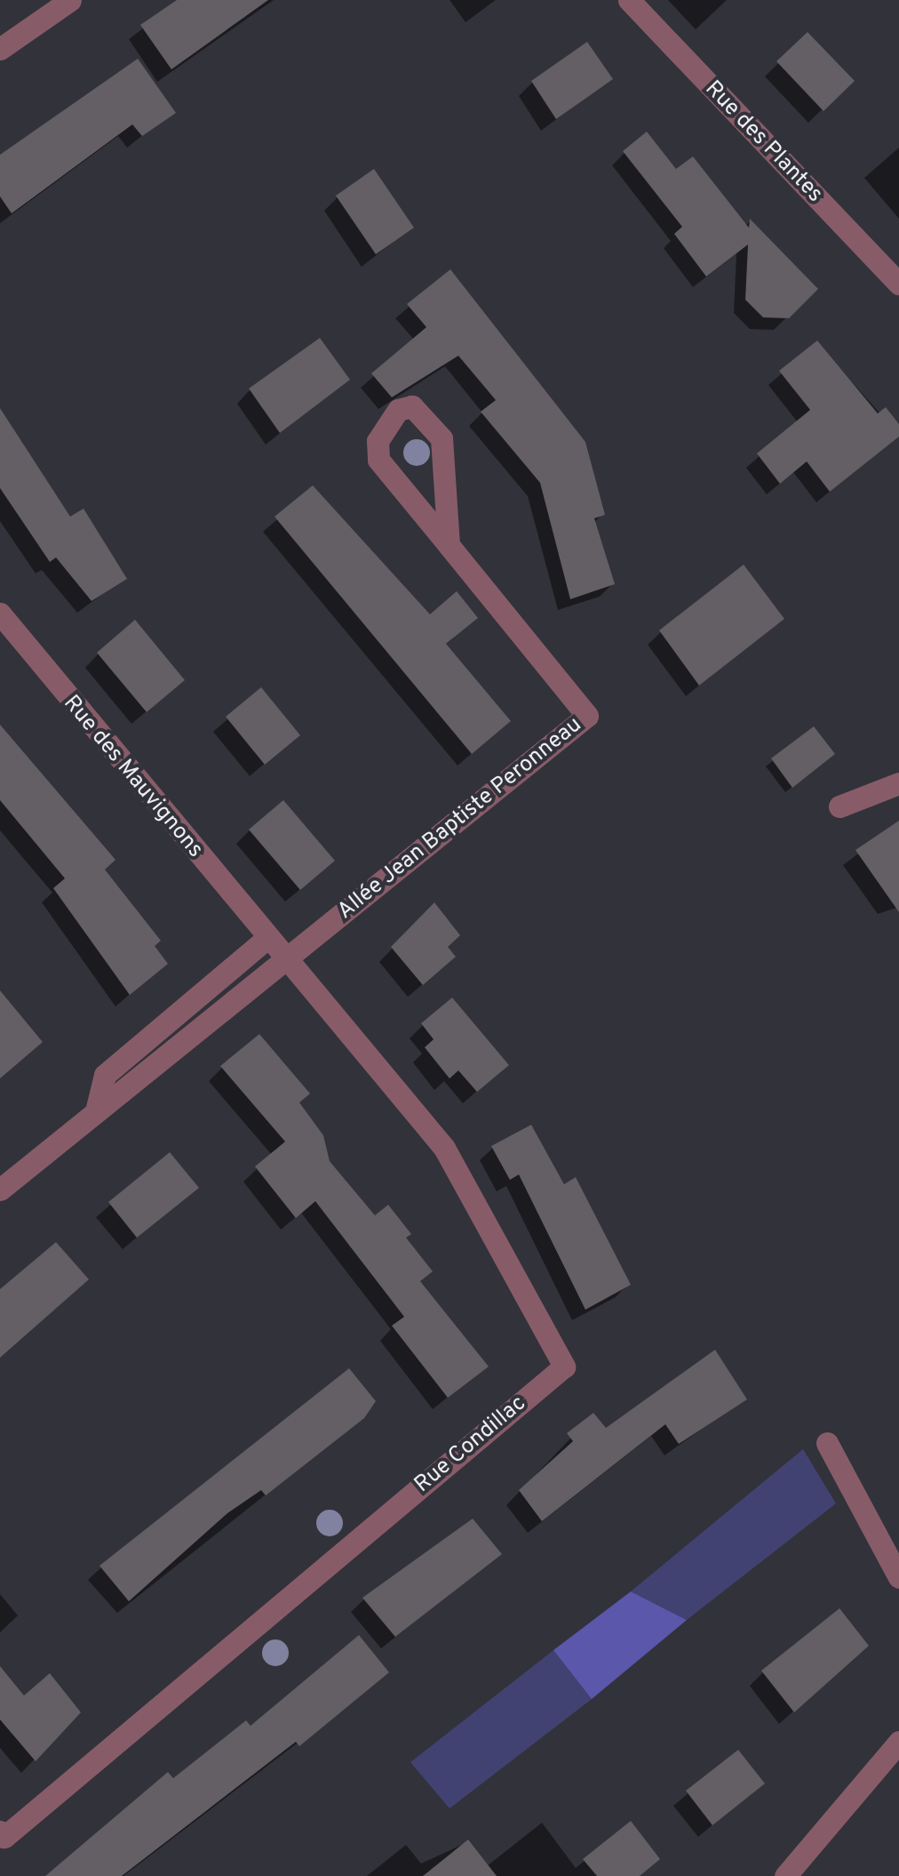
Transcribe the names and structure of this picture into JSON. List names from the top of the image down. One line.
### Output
{"streets":{"street":["Rue des Plantes","Rue des Mauvignons","Allée Jean Baptiste Peronneau","Rue Condillac"]},"crossings":[["Rue des Mauvignons","Allée Jean Baptiste Peronneau"],["Rue des Mauvignons","Rue Condillac"],["Allée Jean Baptiste Peronneau","Rue Condillac"]]}
